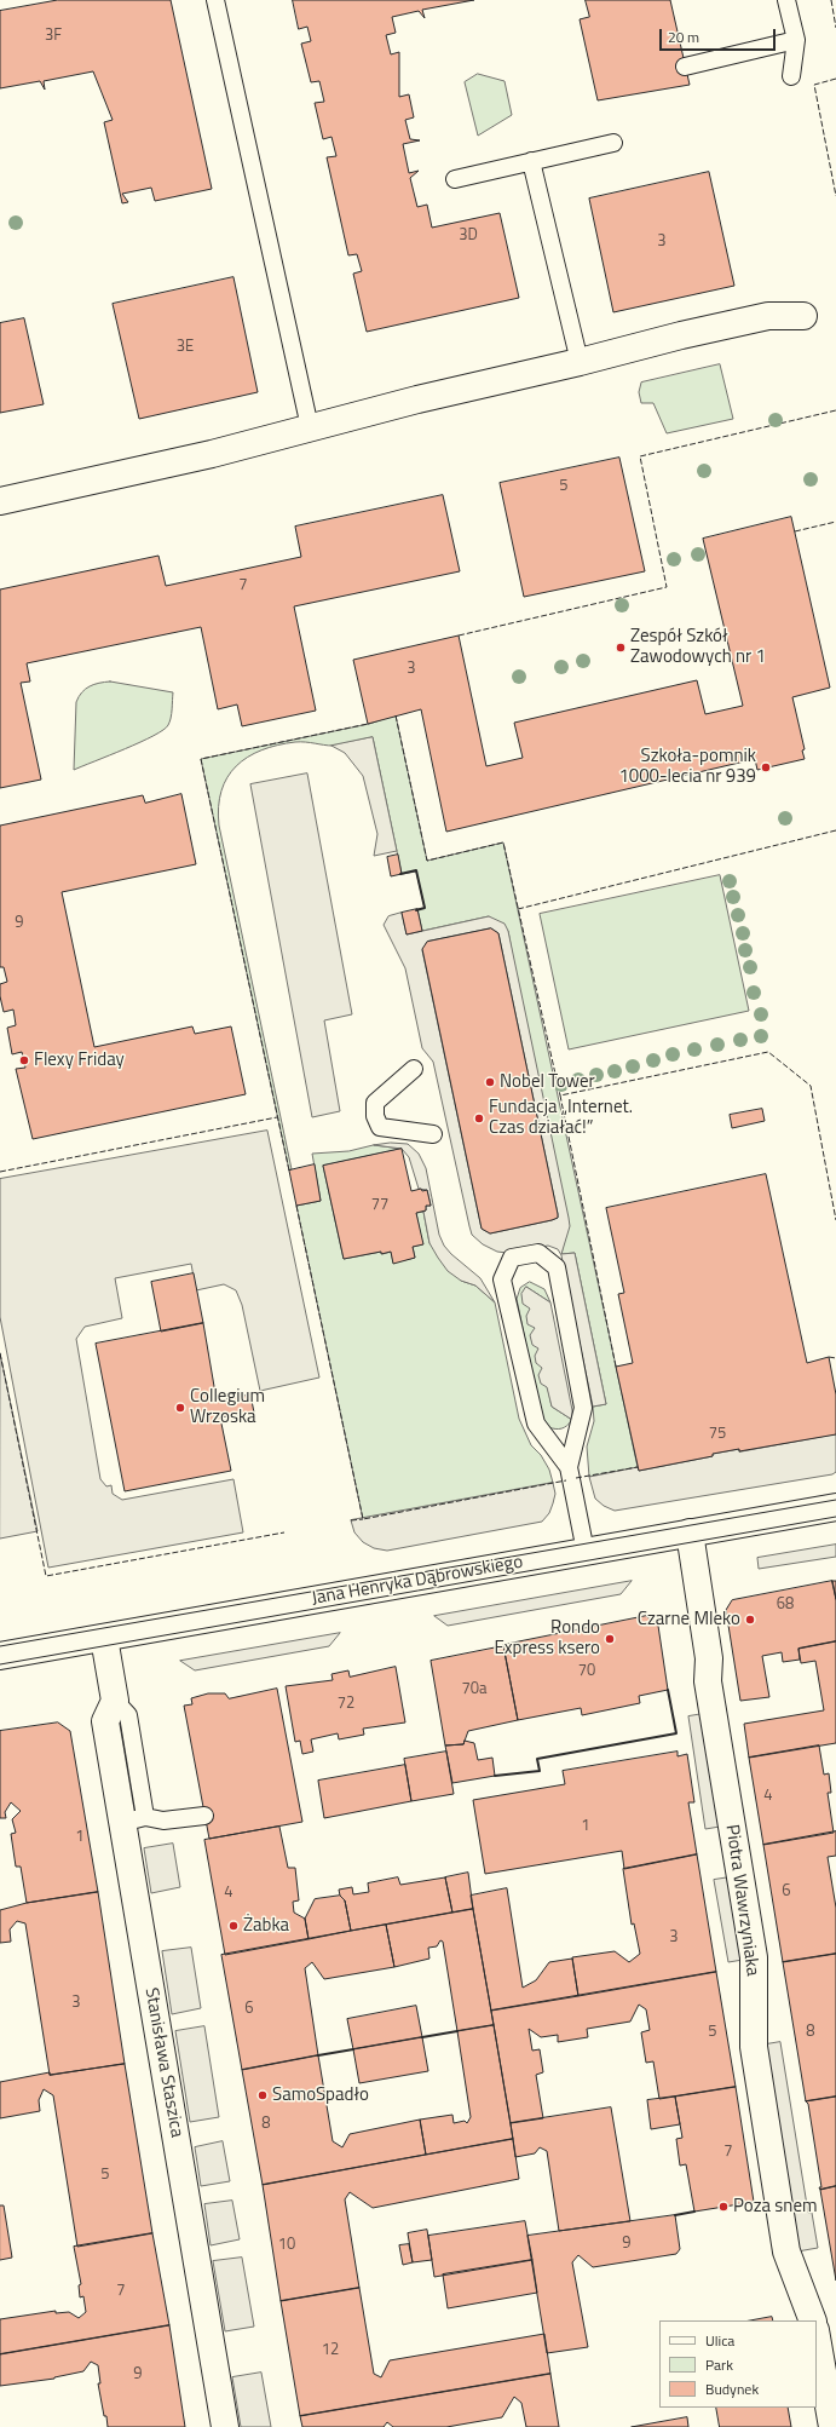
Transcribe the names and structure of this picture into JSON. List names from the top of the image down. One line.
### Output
{"streets":{"street":["Jana Henryka Dąbrowskiego","Piotra Wawrzyniaka","Stanisława Staszica"]},"crossings":[["Jana Henryka Dąbrowskiego","Piotra Wawrzyniaka"],["Jana Henryka Dąbrowskiego","Stanisława Staszica"]],"places":["Zespół Szkół Zawodowych nr 1","Szkoła-pomnik 1000-lecia nr 939","Flexy Friday","Nobel Tower","Fundacja „Internet. Czas działać!”","Collegium Wrzoska","Czarne Mleko","Rondo Express ksero","Żabka","SamoSpadło","Poza snem"],"house_numbers":["3F","3D","3","3E","5","7","3","9","77","75","68","70","70a","72","4","1","1","6","4","3","3","6","5","8","8","7","5","9","10","7","12","9"],"legend":["Ulica","Park","Budynek"],"scale_bar":"20 m"}
